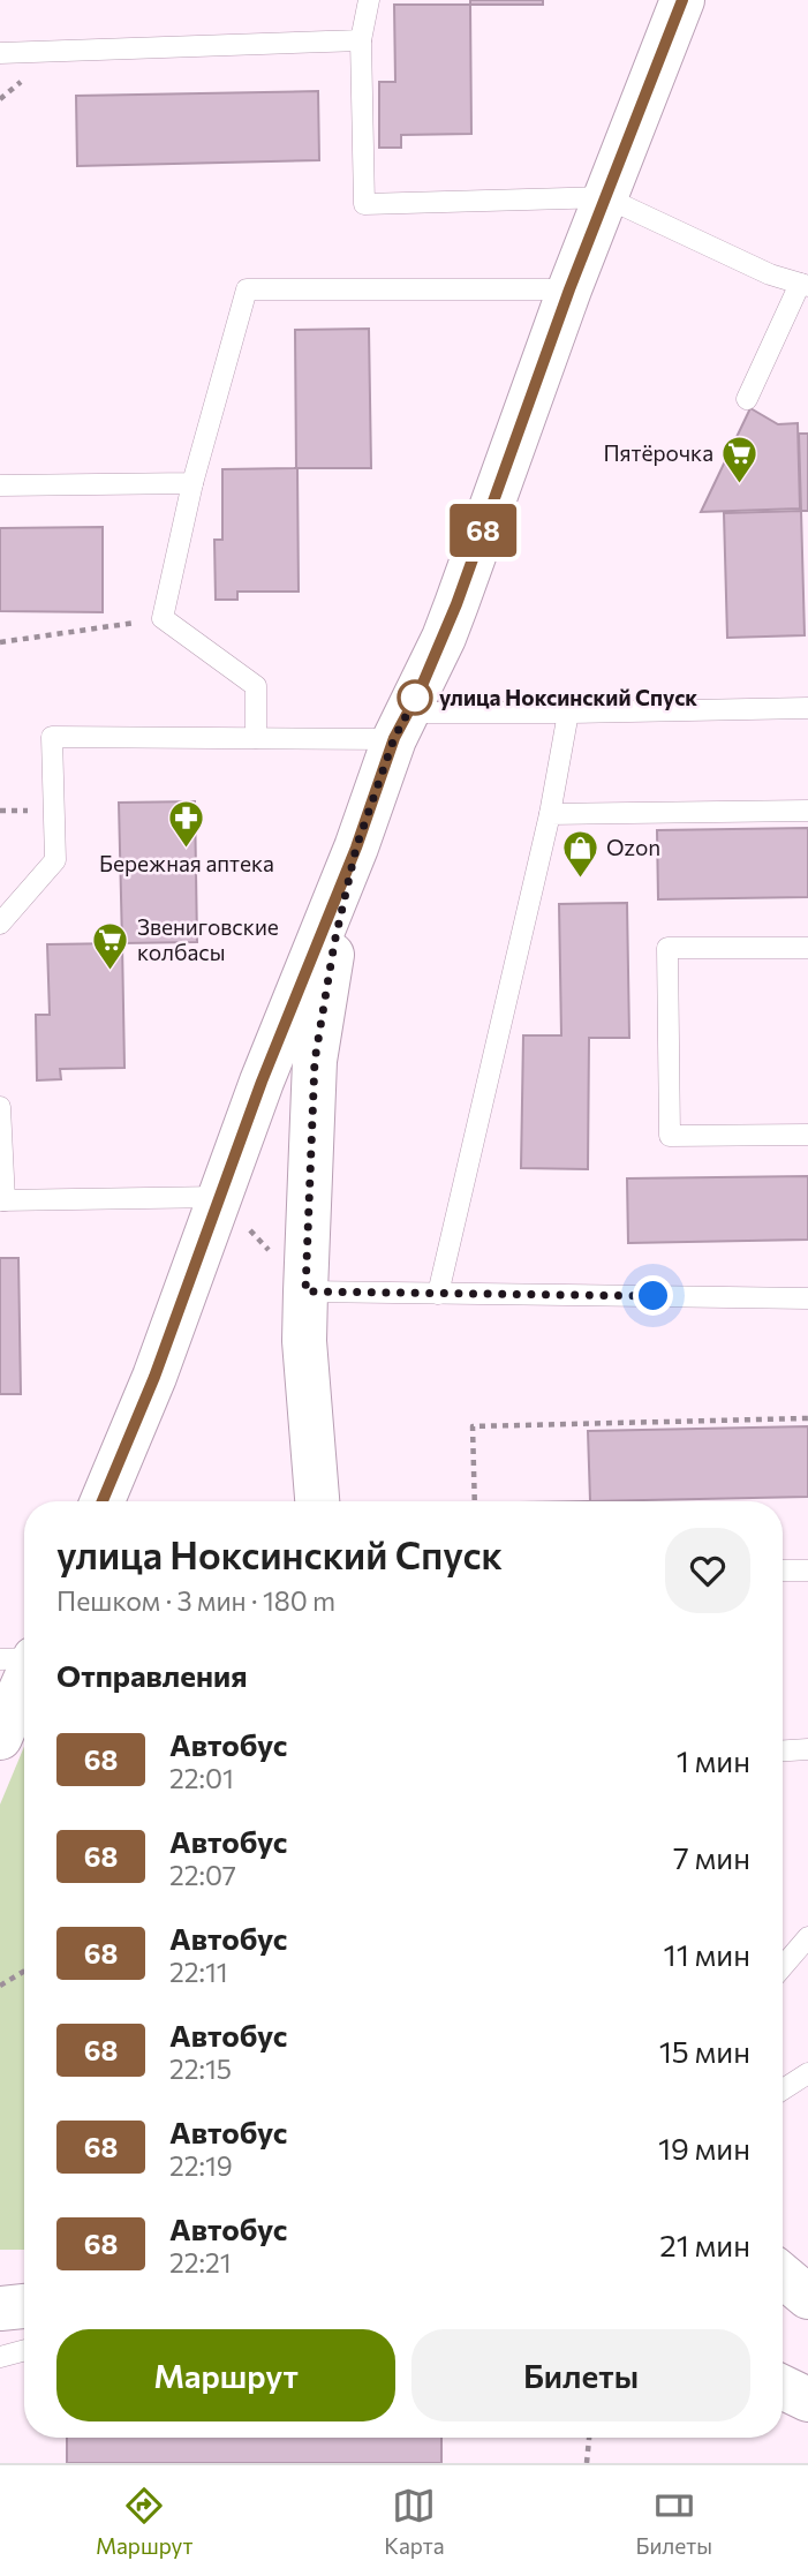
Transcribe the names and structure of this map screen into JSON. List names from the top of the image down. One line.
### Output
{"places":{"supermarket":["Пятёрочка","Звениговские колбасы"],"other":["улица Ноксинский Спуск"],"pharmacy":["Бережная аптека"],"shop":["Ozon"]},"lines":["bus line 68"],"page":{"on_map":"68","heading":[["улица Ноксинский Спуск","Пешком · 3 мин · 180 m"],"Отправления"],"list":[{"mark":"68","name":"Автобус","note":"22:01","value":"1 мин"},{"mark":"68","name":"Автобус","note":"22:07","value":"7 мин"},{"mark":"68","name":"Автобус","note":"22:11","value":"11 мин"},{"mark":"68","name":"Автобус","note":"22:15","value":"15 мин"},{"mark":"68","name":"Автобус","note":"22:19","value":"19 мин"},{"mark":"68","name":"Автобус","note":"22:21","value":"21 мин"}],"buttons":["Маршрут","Билеты"],"tabs":["Маршрут","Карта","Билеты"]}}
